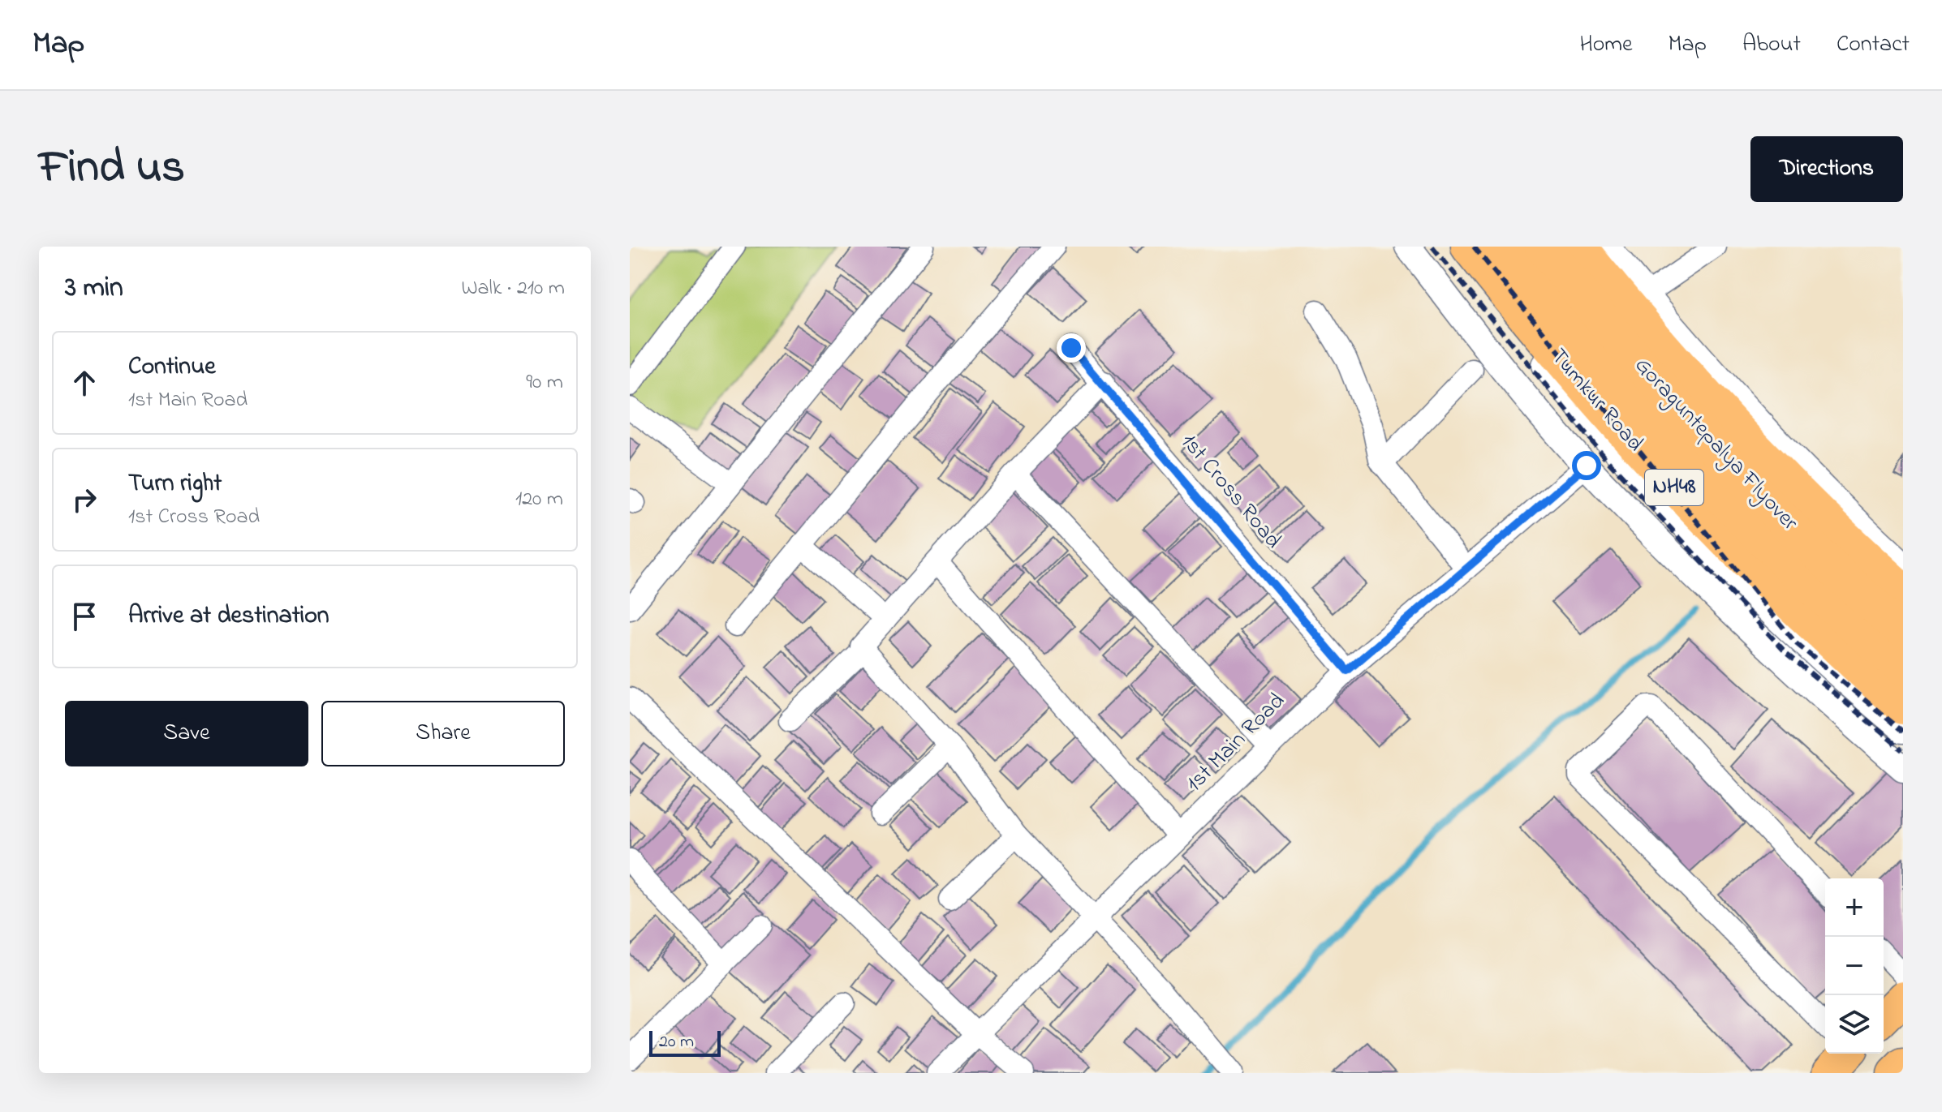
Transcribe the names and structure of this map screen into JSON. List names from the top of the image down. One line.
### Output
{"streets":{"highway":["Tumkur Road","Goraguntepalya Flyover","NH48"],"street":["1st Cross Road","1st Main Road"]},"crossings":[["1st Cross Road","1st Main Road"]],"scale_bar":"20 m","page":{"header":"Map","nav":["Home","Map","About","Contact"],"title":"Find us","buttons":["Directions",["Save","Share"]],"heading":["3 min","Walk · 210 m"],"list":[["Continue","1st Main Road","90 m"],["Turn right","1st Cross Road","120 m"],"Arrive at destination"],"map_buttons":["+","−"],"scale":"20 m"}}
